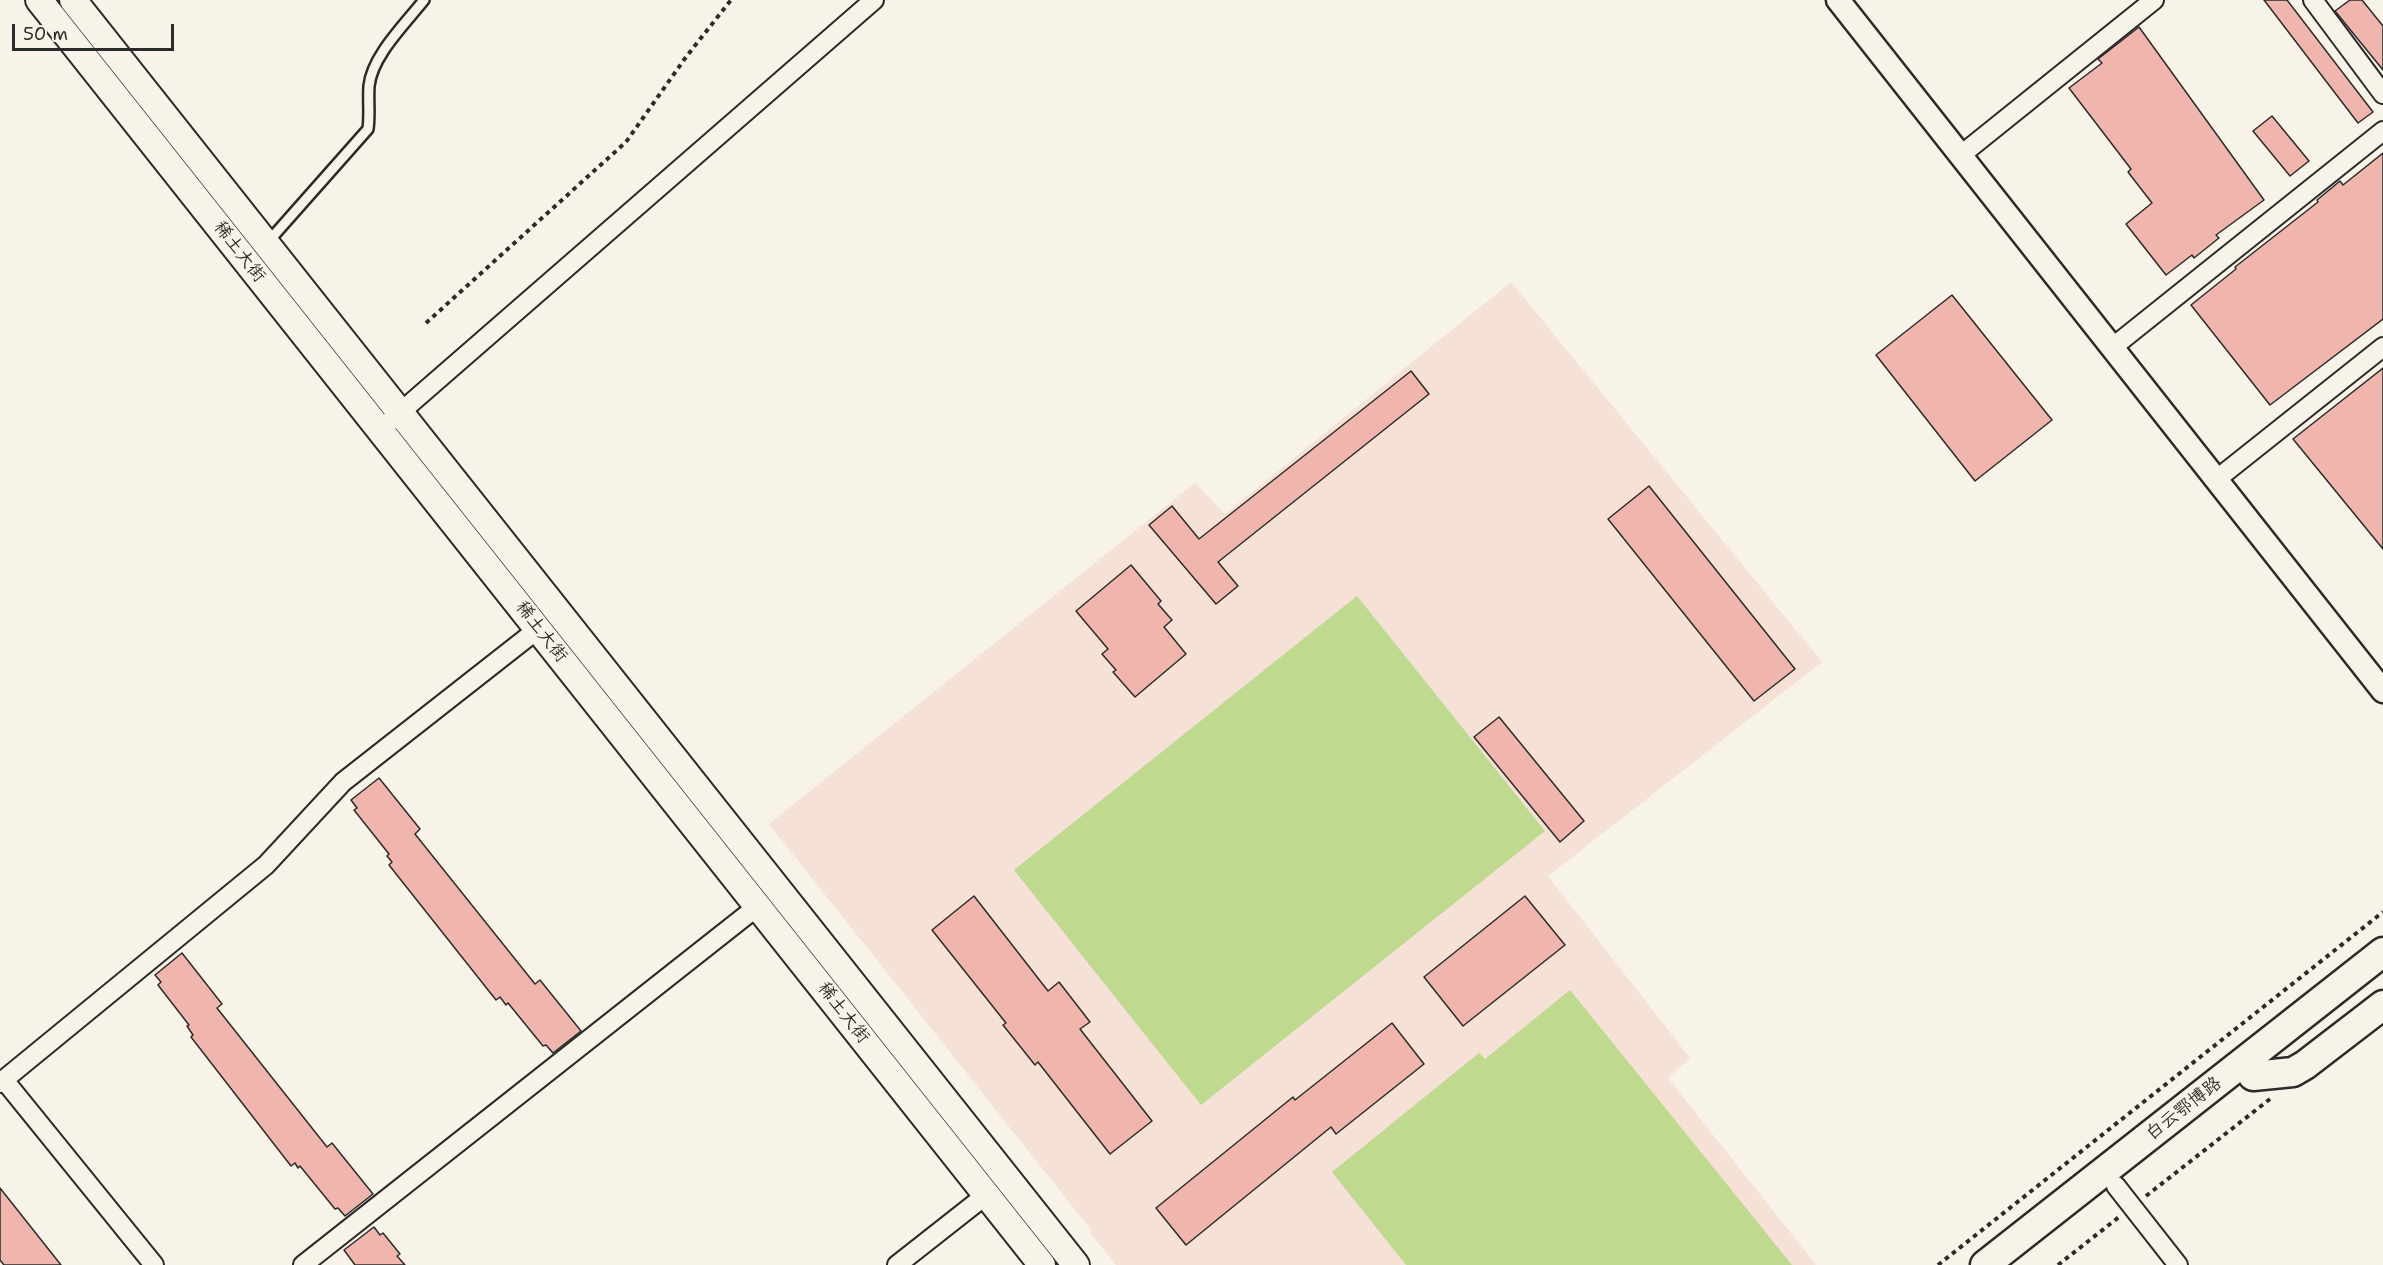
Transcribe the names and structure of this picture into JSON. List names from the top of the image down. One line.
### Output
{"streets":{"main road":["稀土大街","白云鄂博路"]},"scale_bar":"50 m"}
